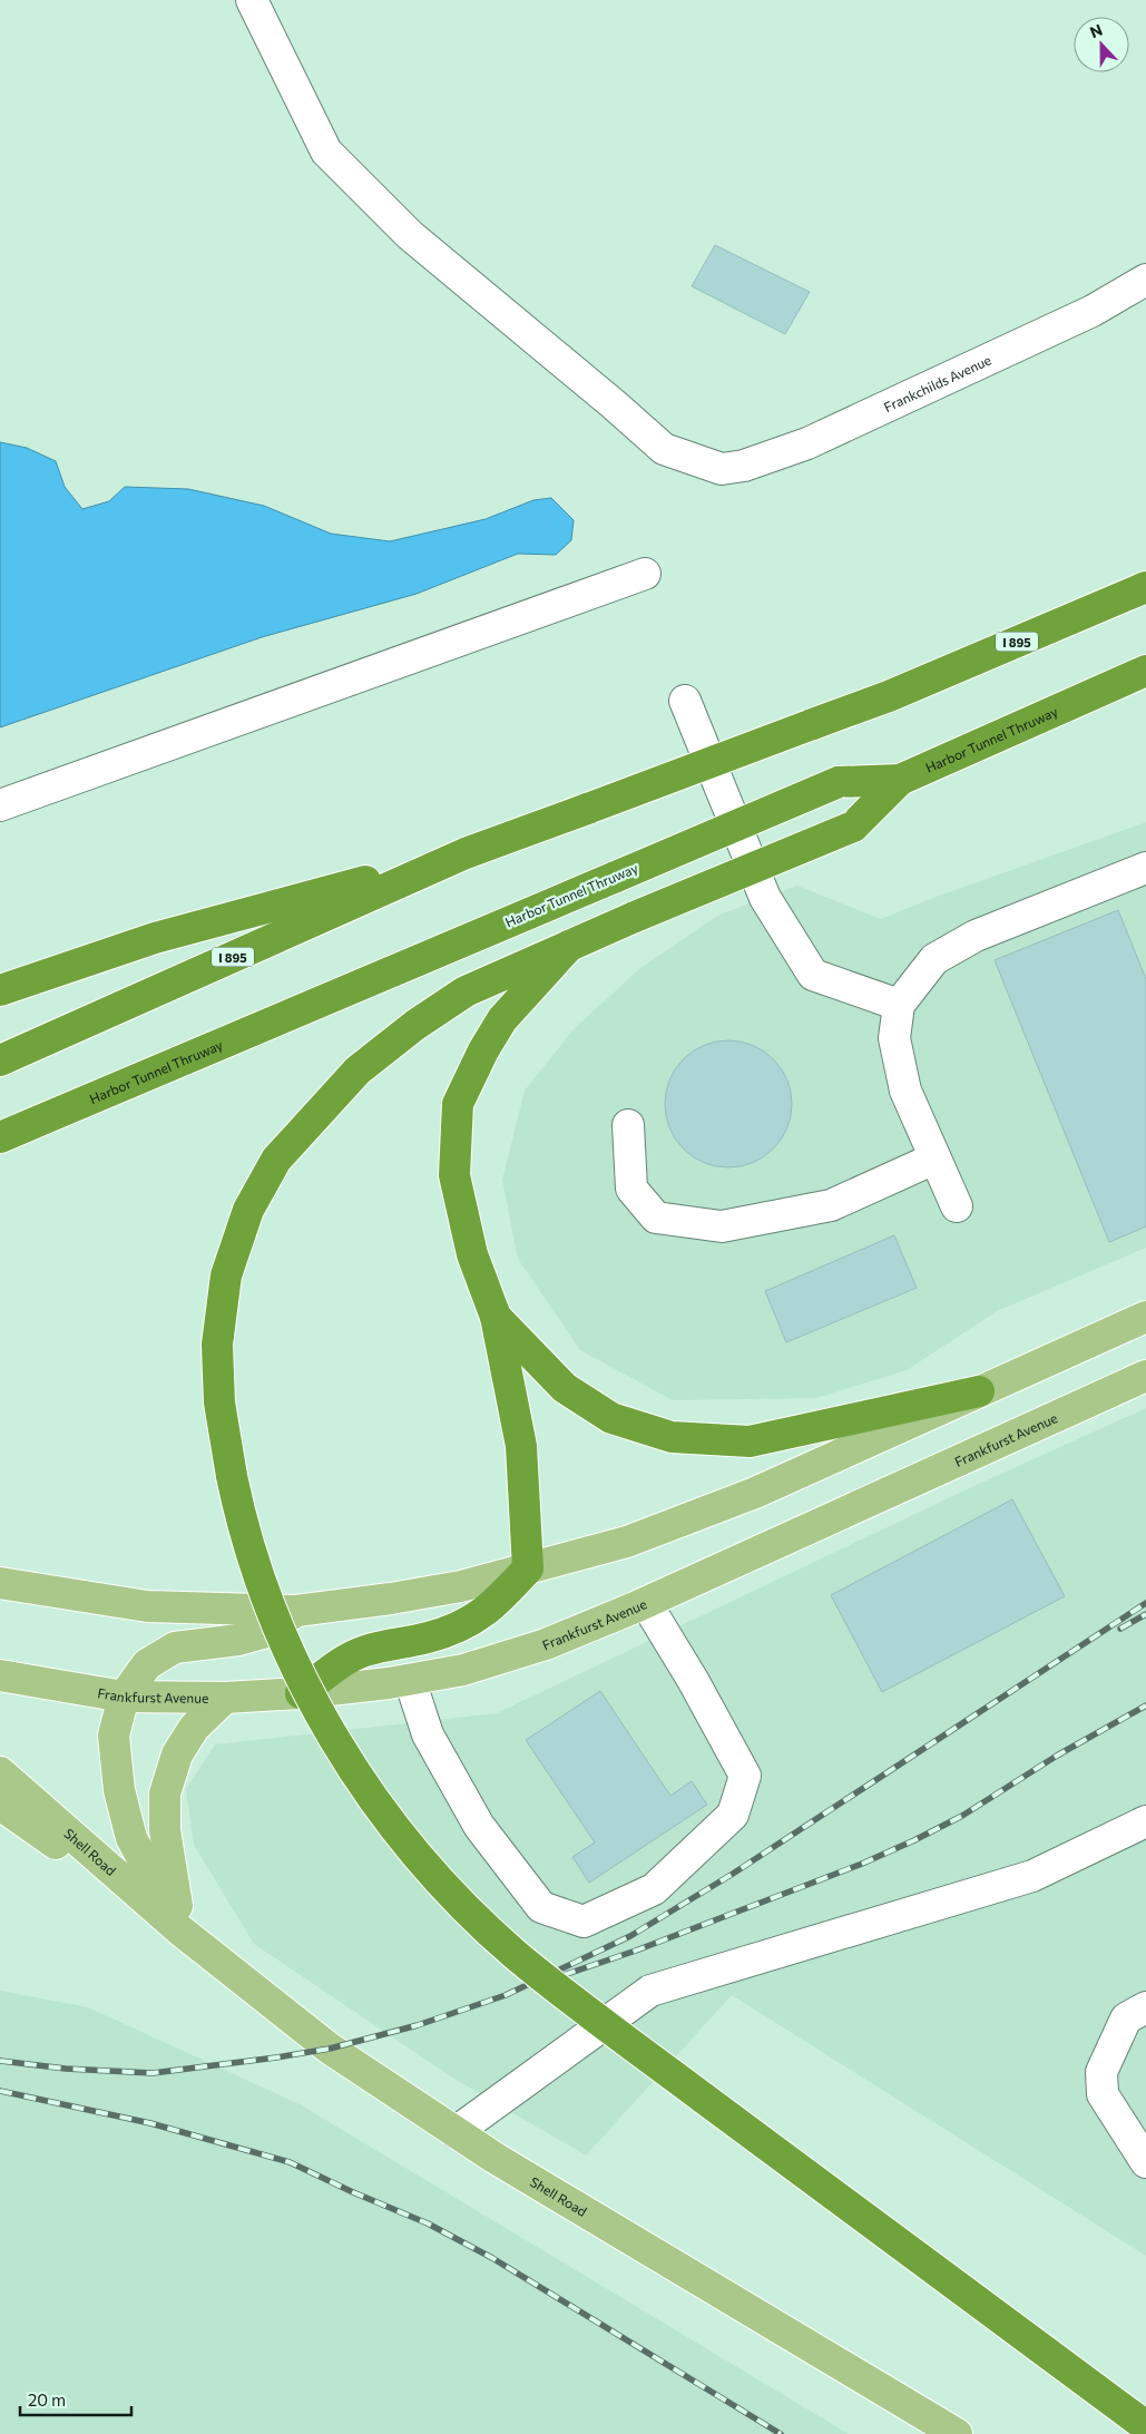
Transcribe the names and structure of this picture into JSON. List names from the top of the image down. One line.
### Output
{"streets":{"highway":["I 895","Harbor Tunnel Thruway"],"main road":["Frankfurst Avenue","Shell Road"],"lane":["Frankchilds Avenue"]},"scale_bar":"20 m","north":"top"}
